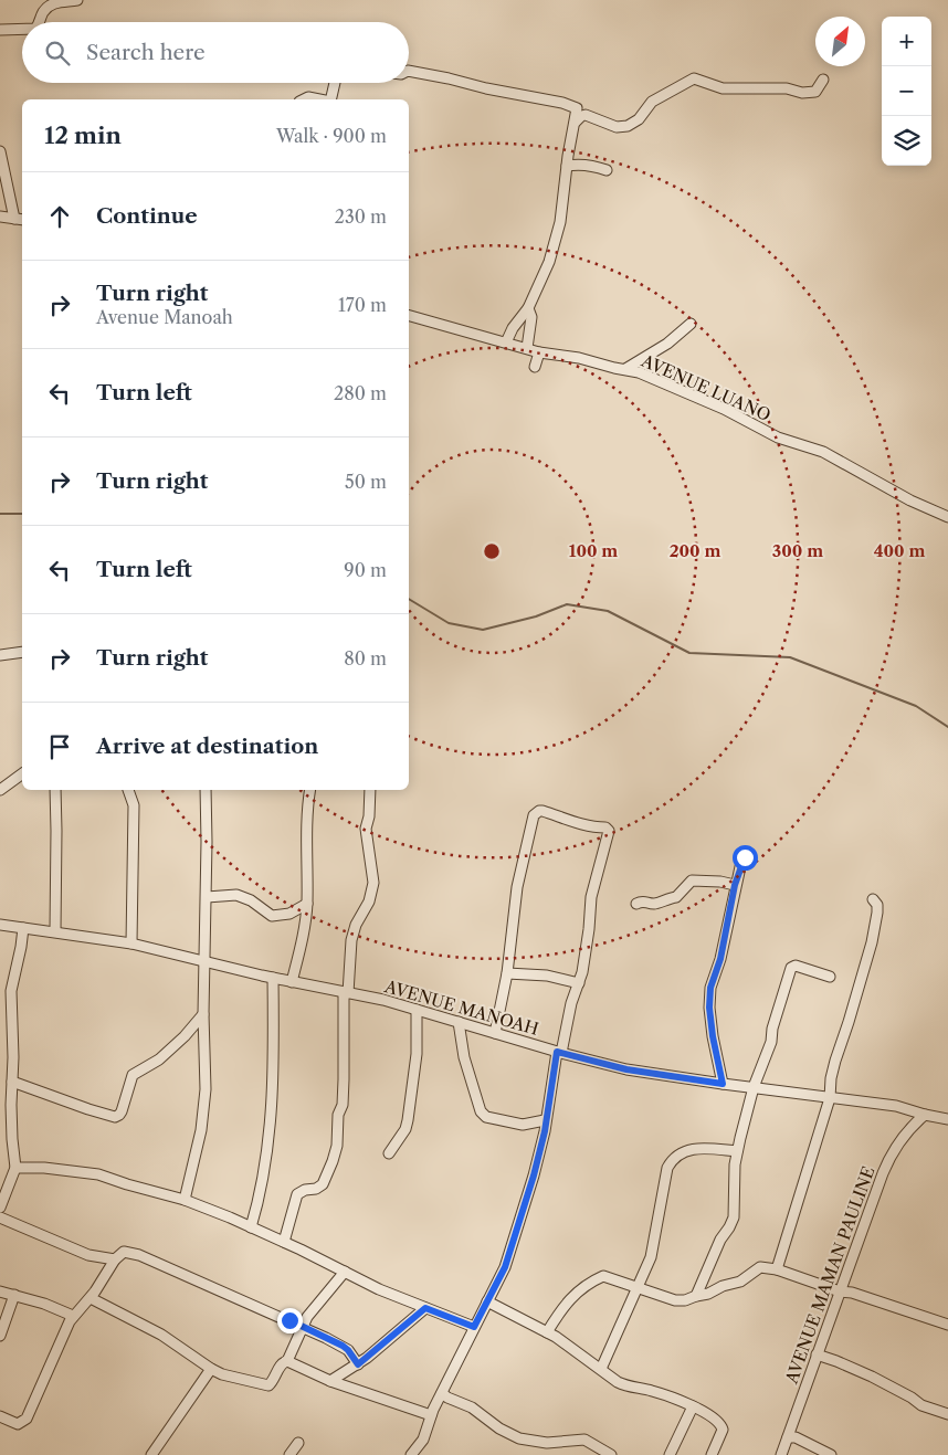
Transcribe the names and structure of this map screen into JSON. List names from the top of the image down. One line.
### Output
{"streets":{"street":["AVENUE LUANO","AVENUE MANOAH","AVENUE MAMAN PAULINE"]},"crossings":[["AVENUE MANOAH","AVENUE MAMAN PAULINE"]],"north":"top right","page":{"map_buttons":["+","−"],"search":"Search here","heading":["12 min","Walk · 900 m"],"list":[["Continue","230 m"],["Turn right","Avenue Manoah","170 m"],["Turn left","280 m"],["Turn right","50 m"],["Turn left","90 m"],["Turn right","80 m"],"Arrive at destination"]},"rings":["100 m","200 m","300 m","400 m"]}
